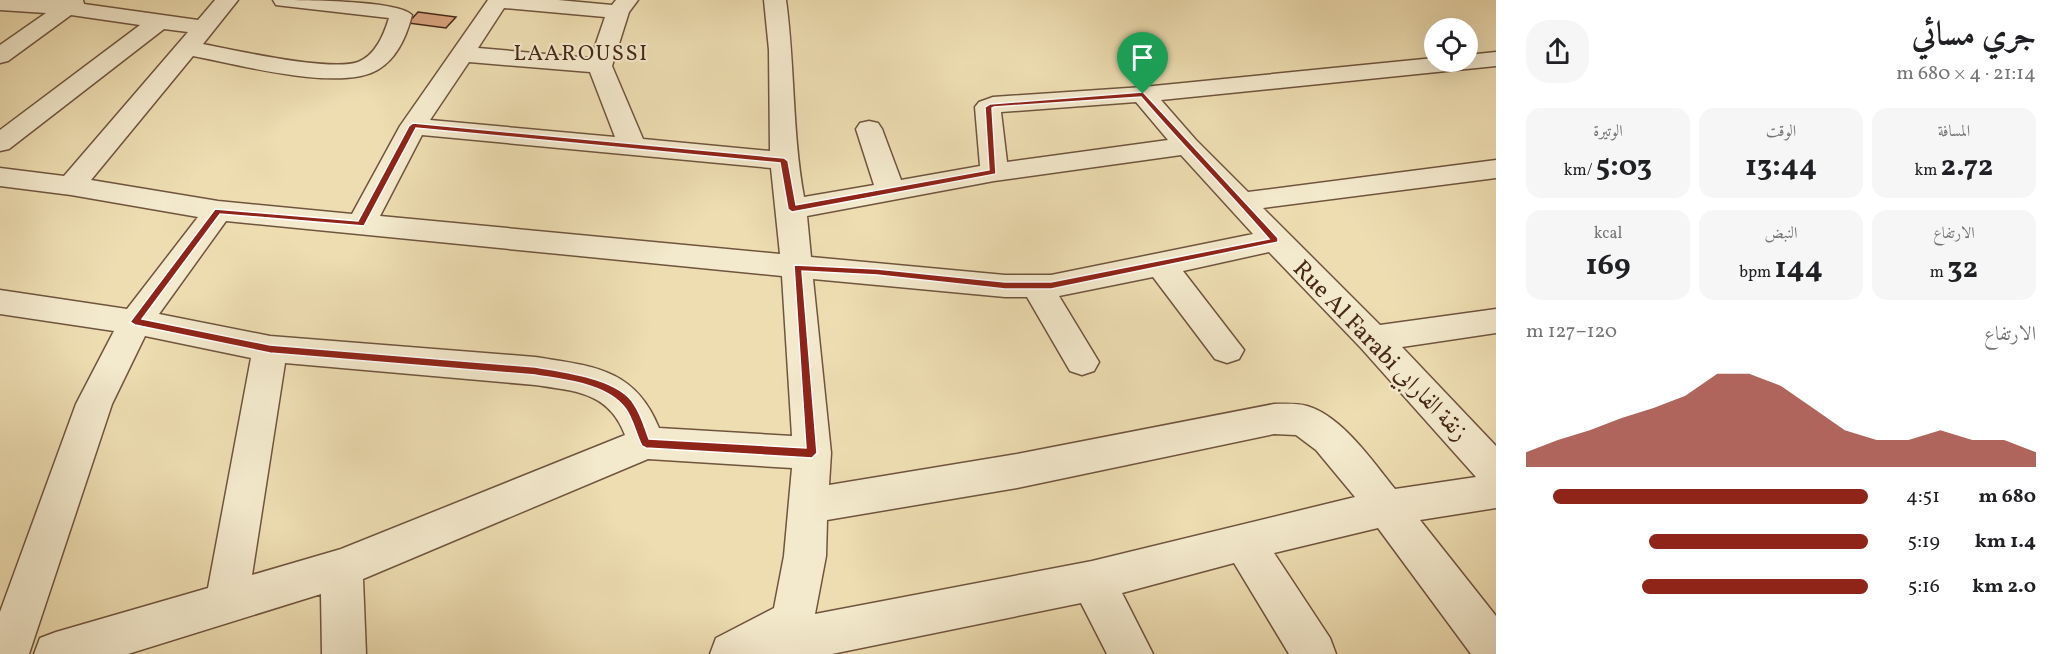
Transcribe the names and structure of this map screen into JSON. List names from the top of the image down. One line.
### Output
{"streets":{"street":["Rue Al Farabi زنقة الفارابي"]},"districts":["LAAROUSSI"],"page":{"heading":["جري مسائي","21:14 · 4 × 680 m"],"stats":[["المسافة","2.72 km"],["الوقت","13:44"],["الوتيرة","5:03 /km"],["الارتفاع","32 m"],["النبض","144 bpm"],["kcal","169"]],"chart":["الارتفاع","120–127 m"],"list":[{"name":"680 m","note":"4:51"},{"name":"1.4 km","note":"5:19"},{"name":"2.0 km","note":"5:16"}]}}
